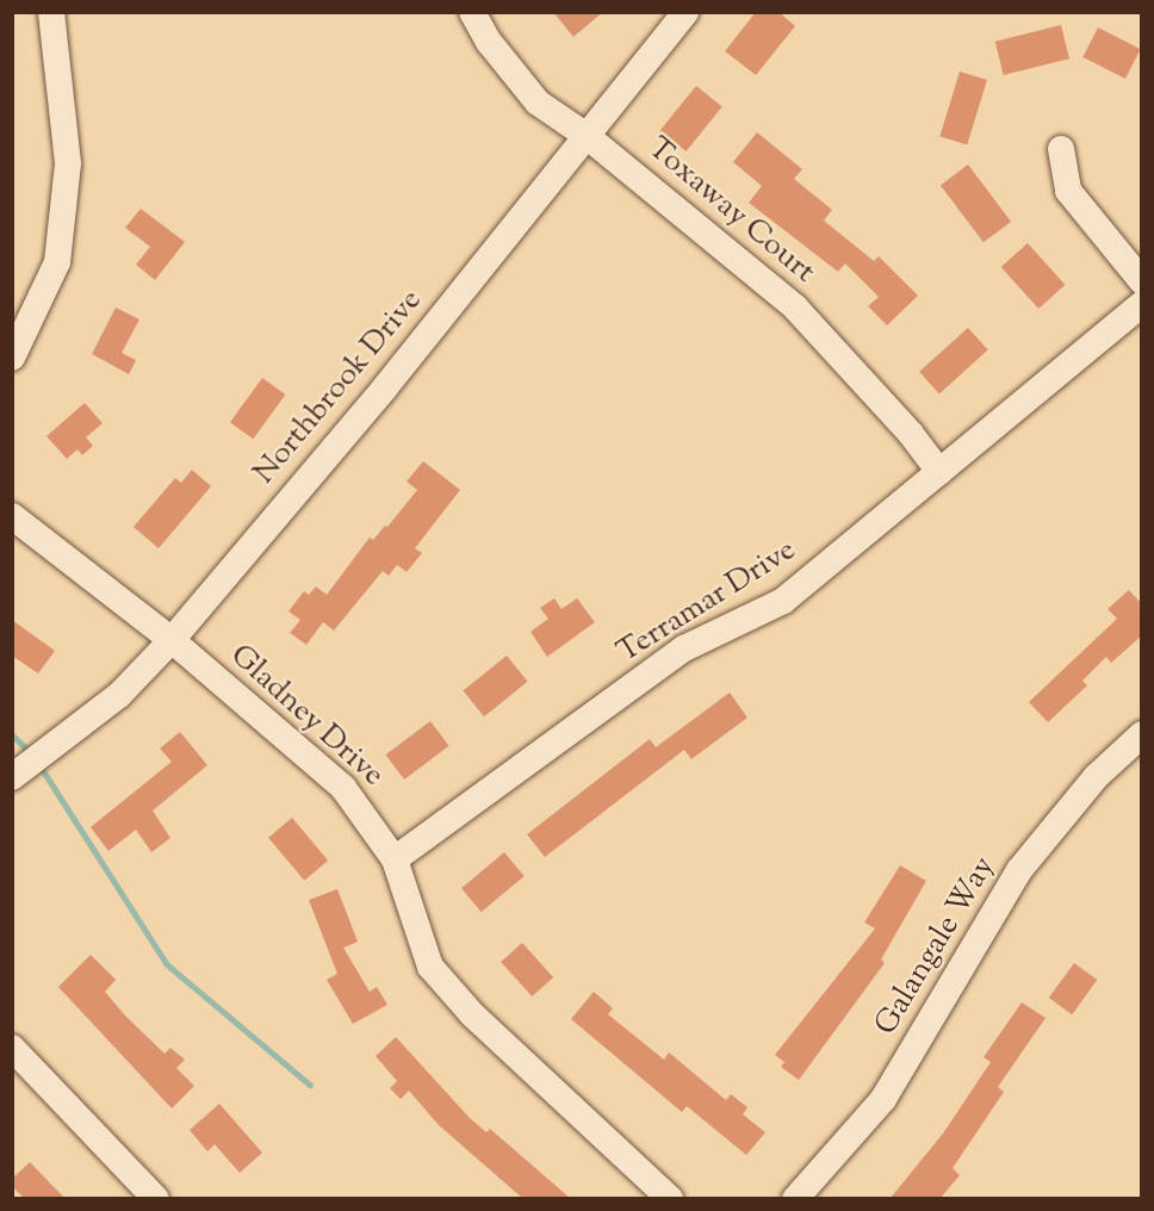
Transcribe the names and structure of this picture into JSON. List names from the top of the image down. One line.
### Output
{"streets":{"street":["Toxaway Court","Northbrook Drive","Terramar Drive","Gladney Drive","Galangale Way"]},"crossings":[["Toxaway Court","Northbrook Drive"],["Toxaway Court","Terramar Drive"],["Northbrook Drive","Gladney Drive"],["Terramar Drive","Gladney Drive"]]}
